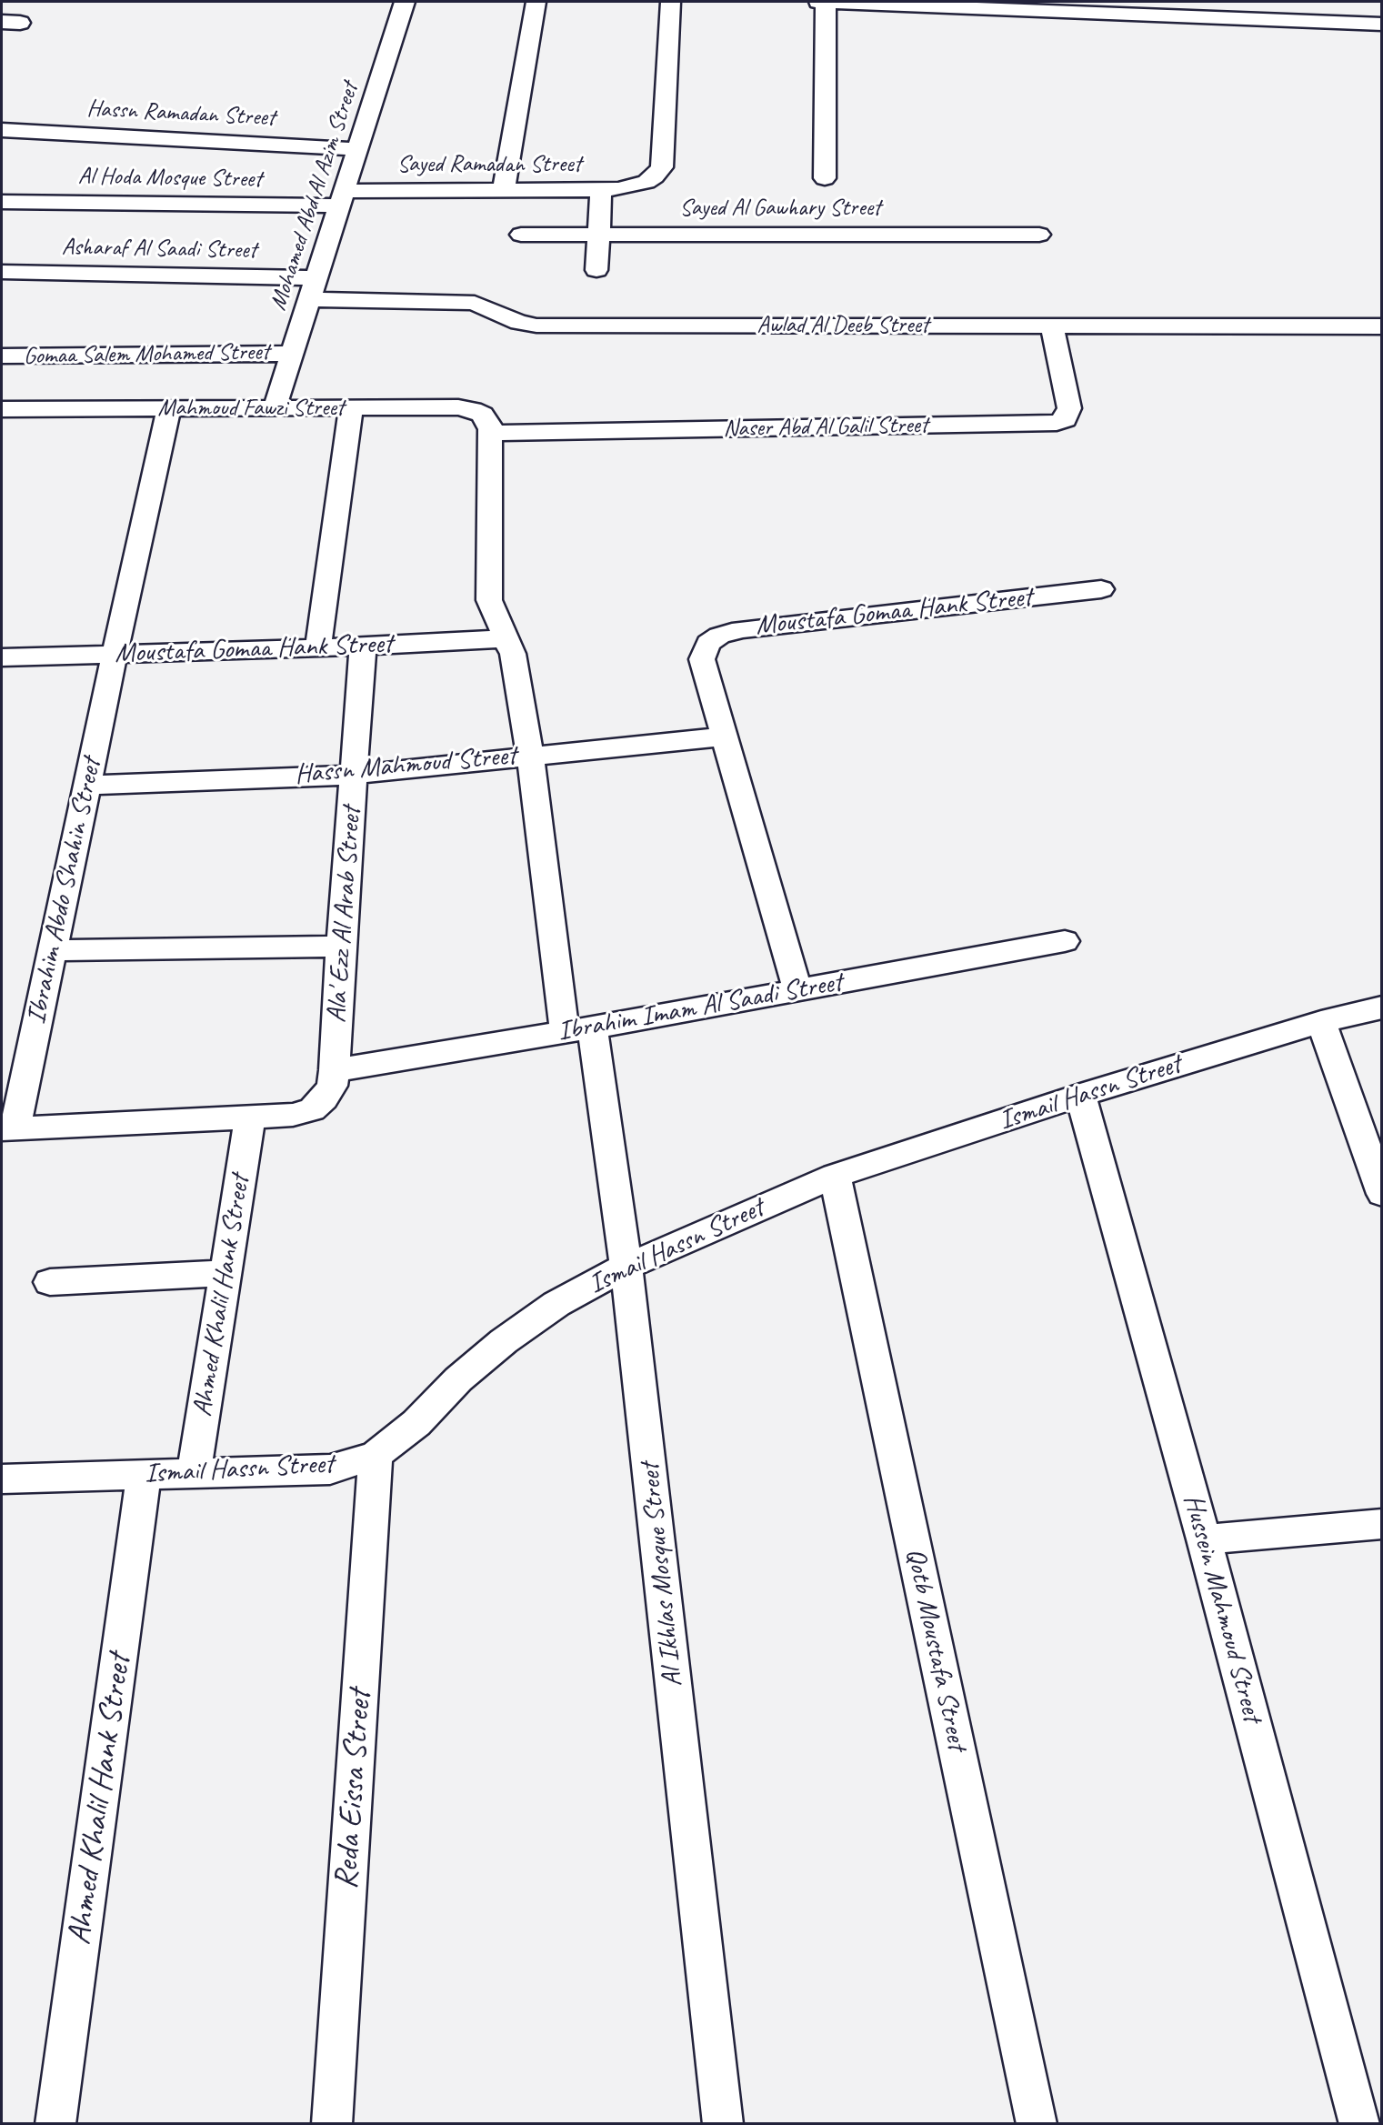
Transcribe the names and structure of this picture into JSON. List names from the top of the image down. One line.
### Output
{"streets":{"street":["Hassn Ramadan Street","Sayed Ramadan Street","Al Hoda Mosque Street","Mohamed Abd Al Azim Street","Sayed Al Gawhary Street","Asharaf Al Saadi Street","Awlad Al Deeb Street","Gomaa Salem Mohamed Street","Mahmoud Fawzi Street","Naser Abd Al Galil Street","Moustafa Gomaa Hank Street","Hassn Mahmoud Street","Ibrahim Abdo Shahin Street","Ala' Ezz Al Arab Street","Ibrahim Imam Al Saadi Street","Ismail Hassn Street","Ahmed Khalil Hank Street","Al Ikhlas Mosque Street","Hussein Mahmoud Street","Qotb Moustafa Street","Reda Eissa Street"]},"crossings":[["Hassn Ramadan Street","Mohamed Abd Al Azim Street"],["Sayed Ramadan Street","Al Hoda Mosque Street"],["Sayed Ramadan Street","Mohamed Abd Al Azim Street"],["Al Hoda Mosque Street","Mohamed Abd Al Azim Street"],["Mohamed Abd Al Azim Street","Asharaf Al Saadi Street"],["Mohamed Abd Al Azim Street","Awlad Al Deeb Street"],["Mohamed Abd Al Azim Street","Gomaa Salem Mohamed Street"],["Mohamed Abd Al Azim Street","Mahmoud Fawzi Street"],["Asharaf Al Saadi Street","Awlad Al Deeb Street"],["Awlad Al Deeb Street","Naser Abd Al Galil Street"],["Mahmoud Fawzi Street","Naser Abd Al Galil Street"],["Mahmoud Fawzi Street","Ibrahim Abdo Shahin Street"],["Mahmoud Fawzi Street","Al Ikhlas Mosque Street"],["Naser Abd Al Galil Street","Al Ikhlas Mosque Street"],["Moustafa Gomaa Hank Street","Hassn Mahmoud Street"],["Moustafa Gomaa Hank Street","Ibrahim Abdo Shahin Street"],["Moustafa Gomaa Hank Street","Ala' Ezz Al Arab Street"],["Moustafa Gomaa Hank Street","Al Ikhlas Mosque Street"],["Hassn Mahmoud Street","Ibrahim Abdo Shahin Street"],["Hassn Mahmoud Street","Ala' Ezz Al Arab Street"],["Hassn Mahmoud Street","Al Ikhlas Mosque Street"],["Ala' Ezz Al Arab Street","Ibrahim Imam Al Saadi Street"],["Ala' Ezz Al Arab Street","Ahmed Khalil Hank Street"],["Ibrahim Imam Al Saadi Street","Al Ikhlas Mosque Street"],["Ismail Hassn Street","Ahmed Khalil Hank Street"],["Ismail Hassn Street","Al Ikhlas Mosque Street"],["Ismail Hassn Street","Hussein Mahmoud Street"],["Ismail Hassn Street","Qotb Moustafa Street"],["Ismail Hassn Street","Reda Eissa Street"]]}
